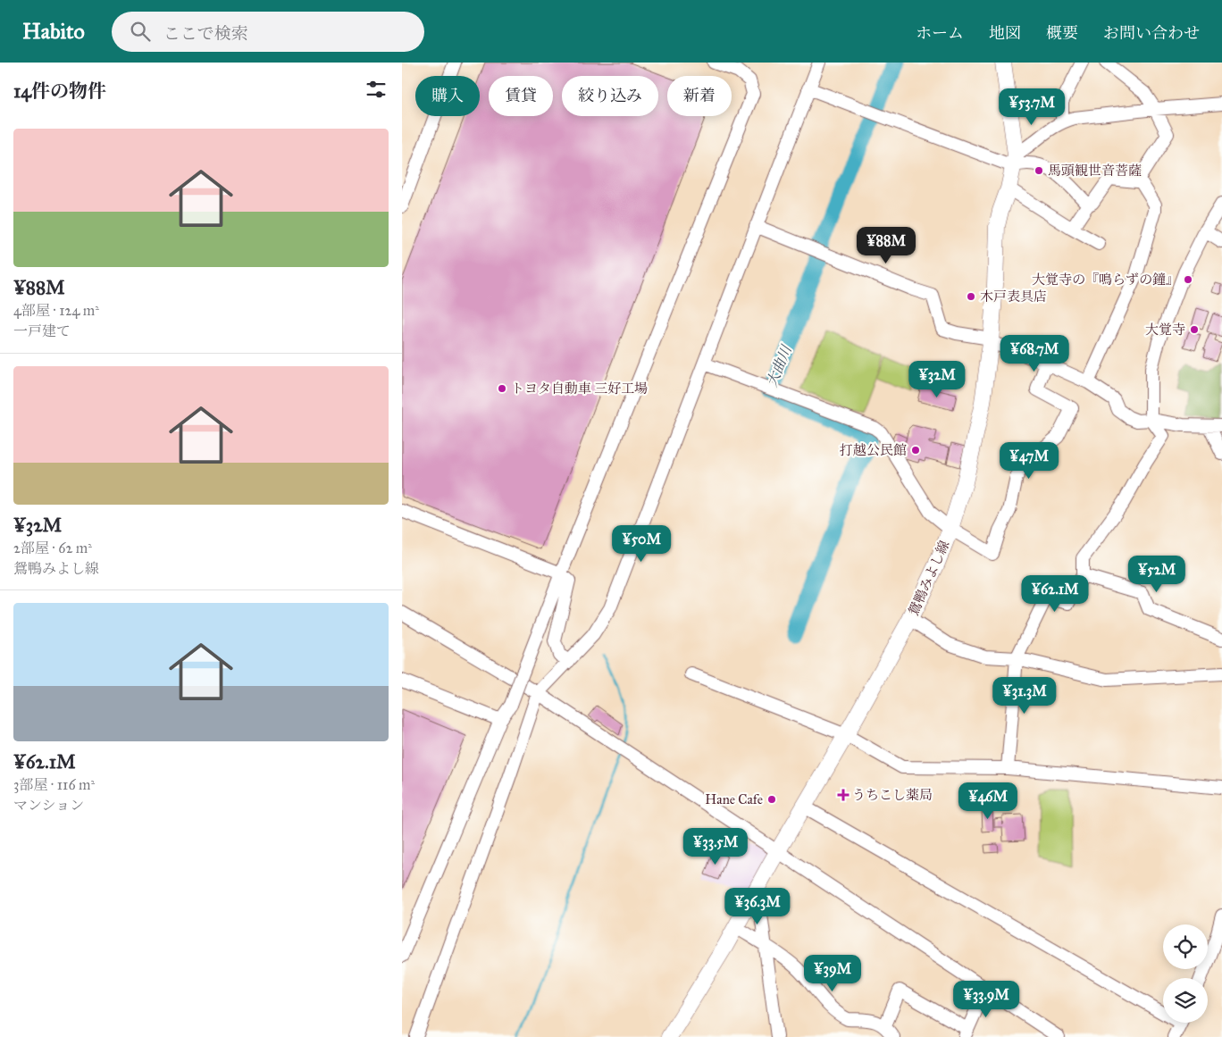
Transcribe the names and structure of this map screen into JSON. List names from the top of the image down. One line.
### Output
{"streets":{"main road":["鴛鴨みよし線"]},"water":["大曲川"],"places":{"other":["馬頭観世音菩薩","大覚寺の『鳴らずの鐘』","木戸表具店","大覚寺","トヨタ自動車 三好工場","打越公民館","Hane Cafe"],"health":["うちこし薬局"]},"page":{"header":"Habito","search":"ここで検索","nav":["ホーム","地図","概要","お問い合わせ"],"heading":"14件の物件","chip":["購入","賃貸","絞り込み","新着"],"price":["¥53.7M","¥88M","¥68.7M","¥32M","¥47M","¥50M","¥52M","¥62.1M","¥31.3M","¥46M","¥33.5M","¥36.3M","¥39M","¥33.9M"],"list":[{"name":"¥88M","note":"4部屋 · 124 m² · 一戸建て"},{"name":"¥32M","note":"2部屋 · 62 m² · 鴛鴨みよし線"},{"name":"¥62.1M","note":"3部屋 · 116 m² · マンション"}]}}
